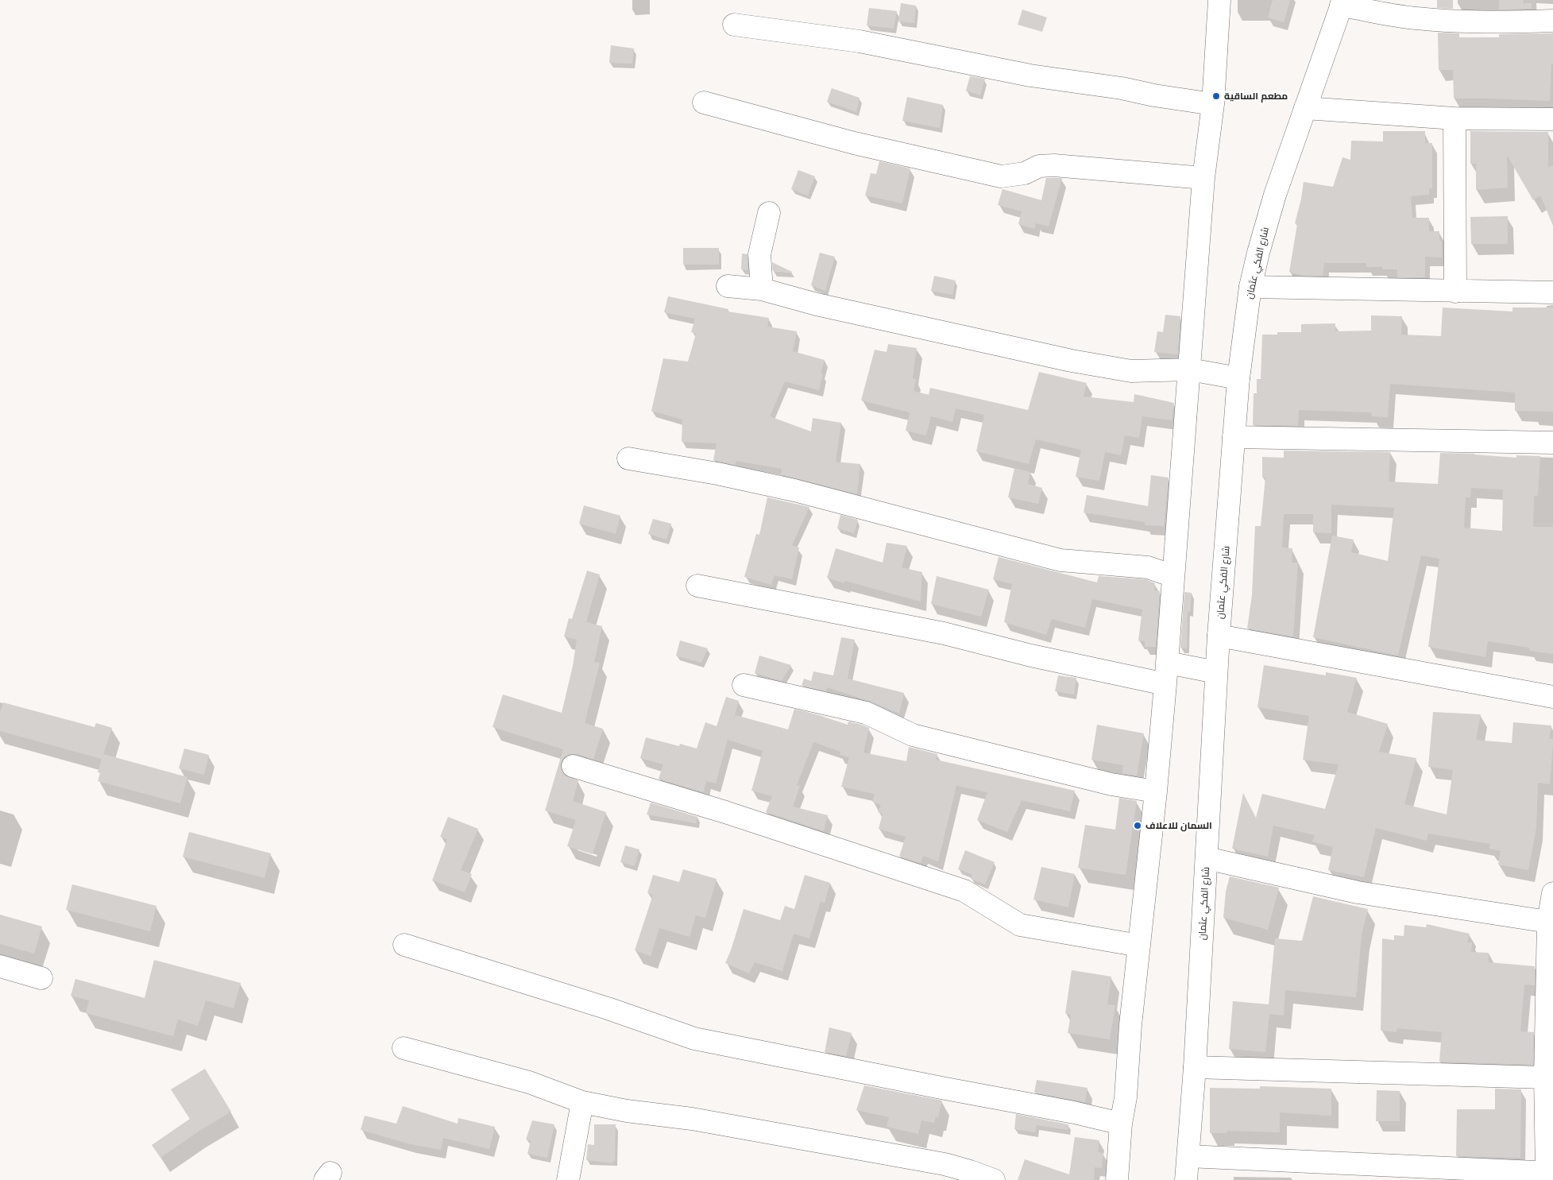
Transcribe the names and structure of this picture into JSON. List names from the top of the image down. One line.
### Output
{"streets":{"street":["شارع الفكي عثمان"]},"places":["مطعم الساقية","السمان للاعلاف"]}
